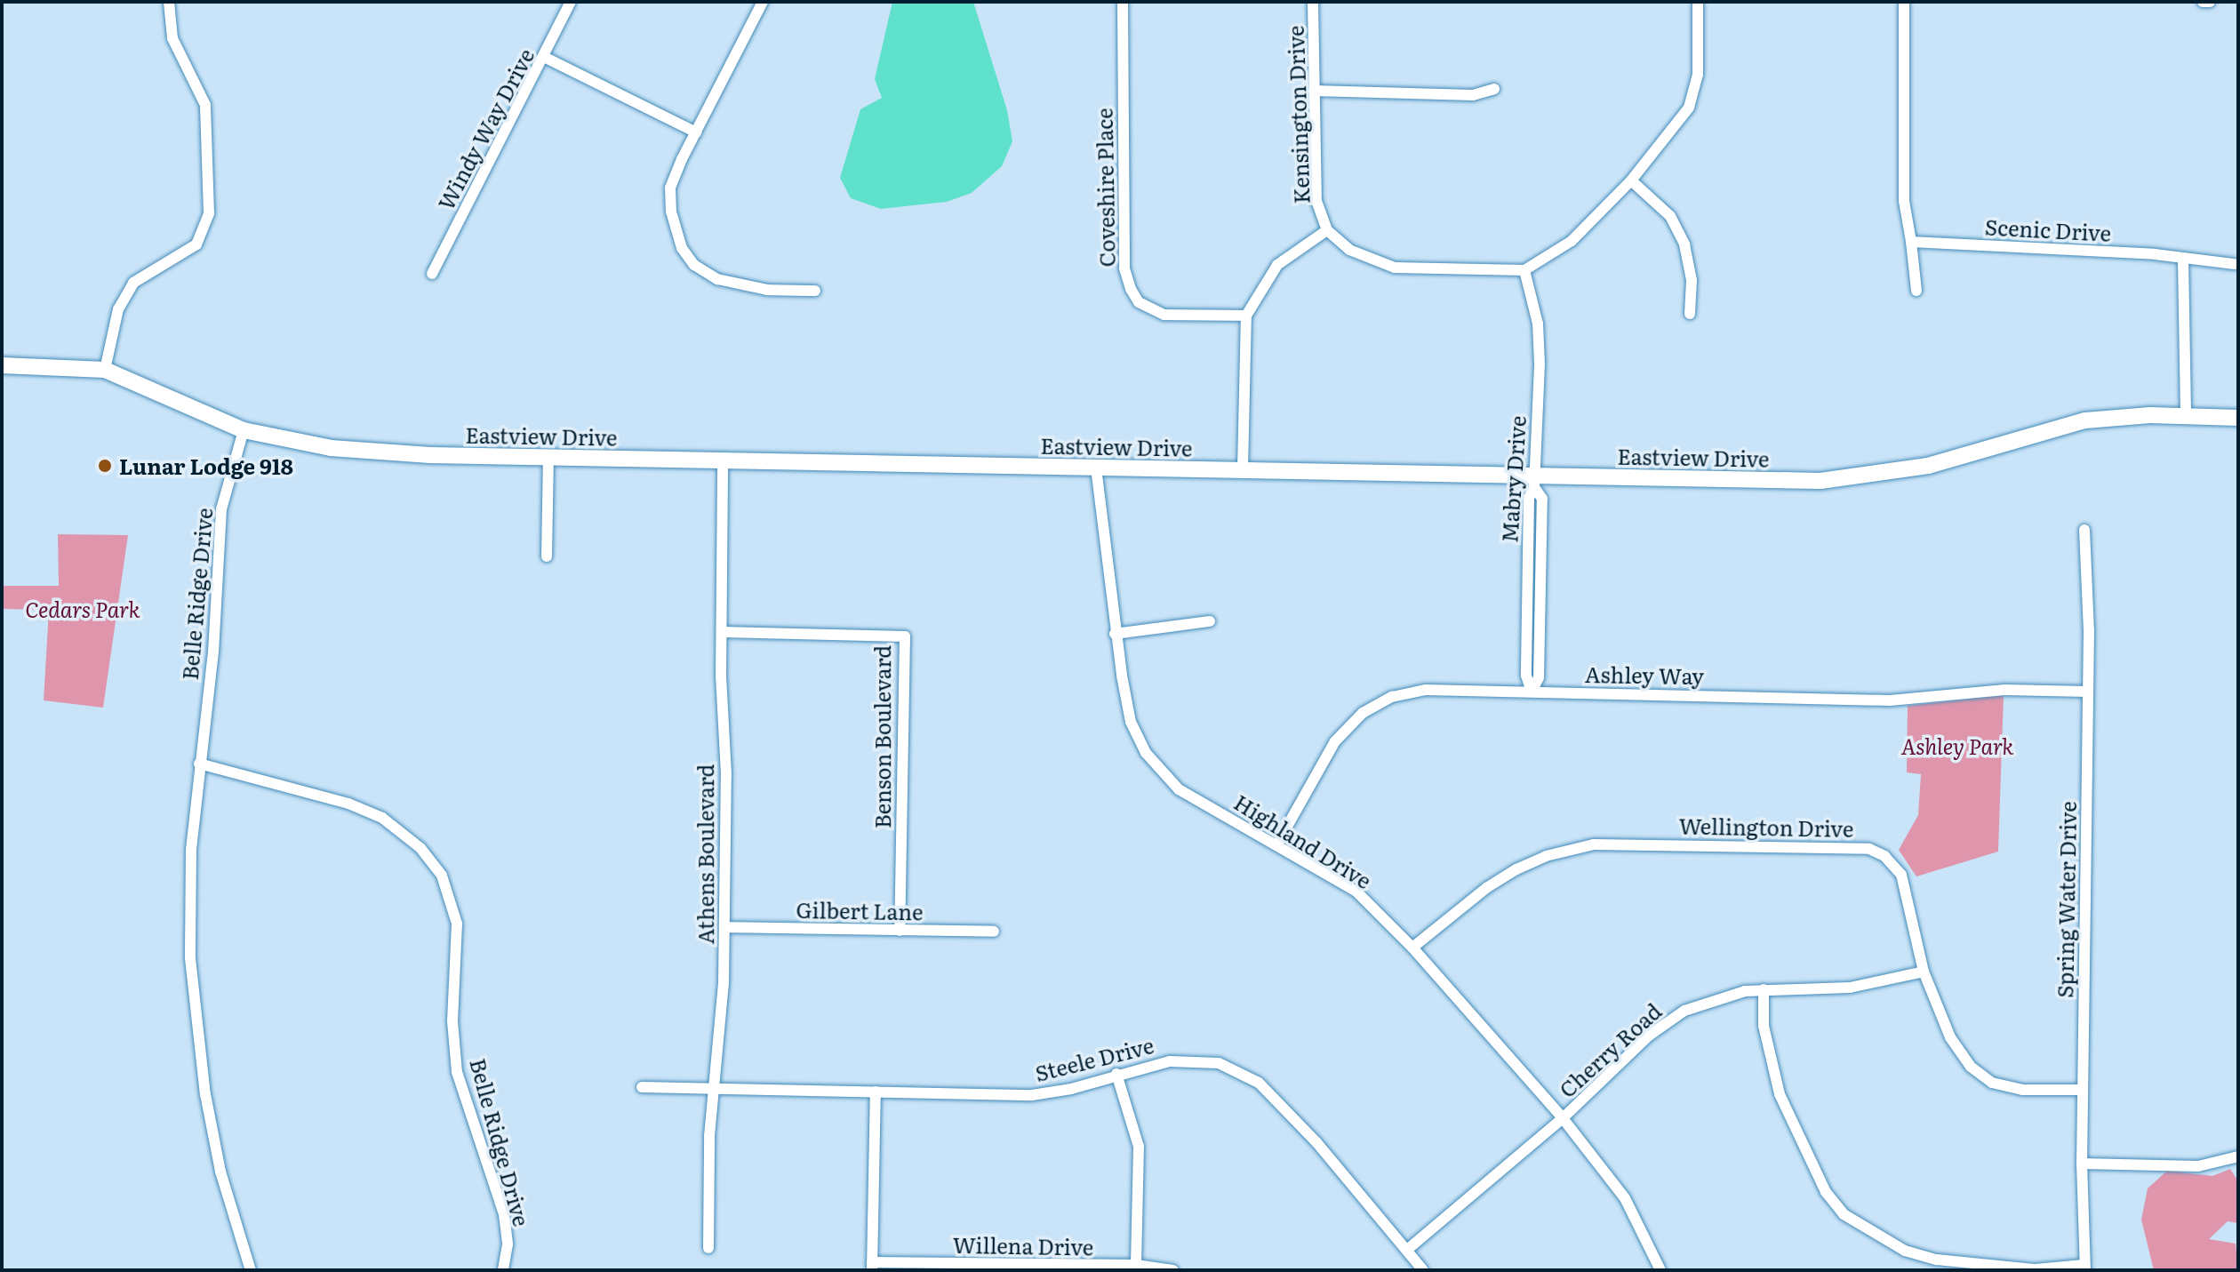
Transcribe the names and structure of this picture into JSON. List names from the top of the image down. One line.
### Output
{"streets":{"street":["Kensington Drive","Windy Way Drive","Coveshire Place","Scenic Drive","Eastview Drive","Mabry Drive","Belle Ridge Drive","Ashley Way","Benson Boulevard","Wellington Drive","Highland Drive","Athens Boulevard","Spring Water Drive","Gilbert Lane","Cherry Road","Steele Drive","Willena Drive"]},"crossings":[["Kensington Drive","Mabry Drive"],["Eastview Drive","Mabry Drive"],["Eastview Drive","Belle Ridge Drive"],["Eastview Drive","Highland Drive"],["Eastview Drive","Athens Boulevard"],["Mabry Drive","Ashley Way"],["Ashley Way","Highland Drive"],["Ashley Way","Spring Water Drive"],["Benson Boulevard","Athens Boulevard"],["Benson Boulevard","Gilbert Lane"],["Wellington Drive","Highland Drive"],["Wellington Drive","Spring Water Drive"],["Wellington Drive","Cherry Road"],["Highland Drive","Cherry Road"],["Athens Boulevard","Gilbert Lane"],["Athens Boulevard","Steele Drive"],["Cherry Road","Steele Drive"]],"parks":["Cedars Park","Ashley Park"],"places":["Lunar Lodge 918"]}
